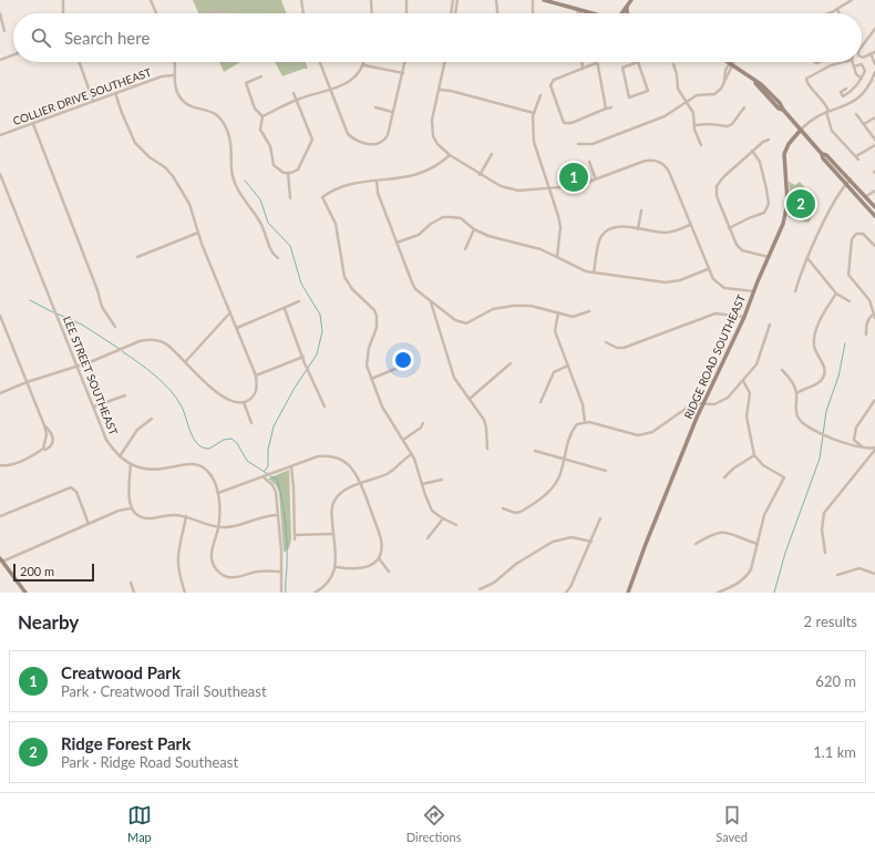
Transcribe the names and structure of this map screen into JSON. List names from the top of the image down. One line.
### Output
{"streets":{"street":["COLLIER DRIVE SOUTHEAST","RIDGE ROAD SOUTHEAST","LEE STREET SOUTHEAST"]},"scale_bar":"200 m","page":{"search":"Search here","pins":["1","2"],"scale":"200 m","heading":["Nearby","2 results"],"list":[{"mark":"1","name":"Creatwood Park","note":"Park · Creatwood Trail Southeast","value":"620 m"},{"mark":"2","name":"Ridge Forest Park","note":"Park · Ridge Road Southeast","value":"1.1 km"}],"nav":["Map","Directions","Saved"]}}
